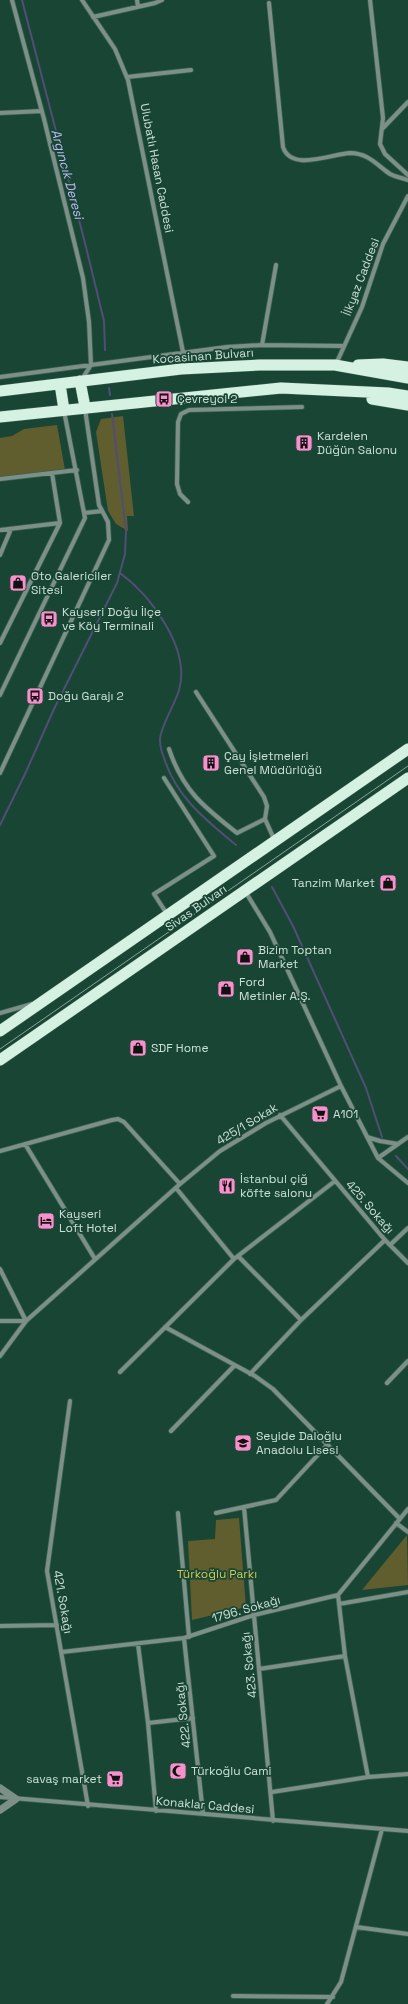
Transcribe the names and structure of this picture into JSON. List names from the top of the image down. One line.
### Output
{"streets":{"highway":["Kocasinan Bulvarı","Sivas Bulvarı"],"street":["Ulubatlı Hasan Caddesi","İlkyaz Caddesi","425/1 Sokak","425. Sokağı","421. Sokağı","1796. Sokağı","423. Sokağı","422. Sokağı","Konaklar Caddesi"]},"crossings":[["İlkyaz Caddesi","Kocasinan Bulvarı"],["425/1 Sokak","425. Sokağı"],["421. Sokağı","1796. Sokağı"],["421. Sokağı","Konaklar Caddesi"],["1796. Sokağı","423. Sokağı"],["1796. Sokağı","422. Sokağı"],["423. Sokağı","Konaklar Caddesi"],["422. Sokağı","Konaklar Caddesi"]],"water":["Argıncık Deresi"],"parks":["Türkoğlu Parkı"],"places":{"bus stop":["Çevreyol 2","Kayseri Doğu İlçe ve Köy Terminali","Doğu Garajı 2"],"building":["Kardelen Düğün Salonu","Çay İşletmeleri Genel Müdürlüğü"],"shop":["Oto Galericiler Sitesi","Tanzim Market","Bizim Toptan Market","Ford Metinler A.Ş.","SDF Home"],"supermarket":["A101","savaş market"],"restaurant":["İstanbul çiğ köfte salonu"],"hotel":["Kayseri Loft Hotel"],"school or university":["Seyide Daloğlu Anadolu Lisesi"],"mosque":["Türkoğlu Cami"]}}
